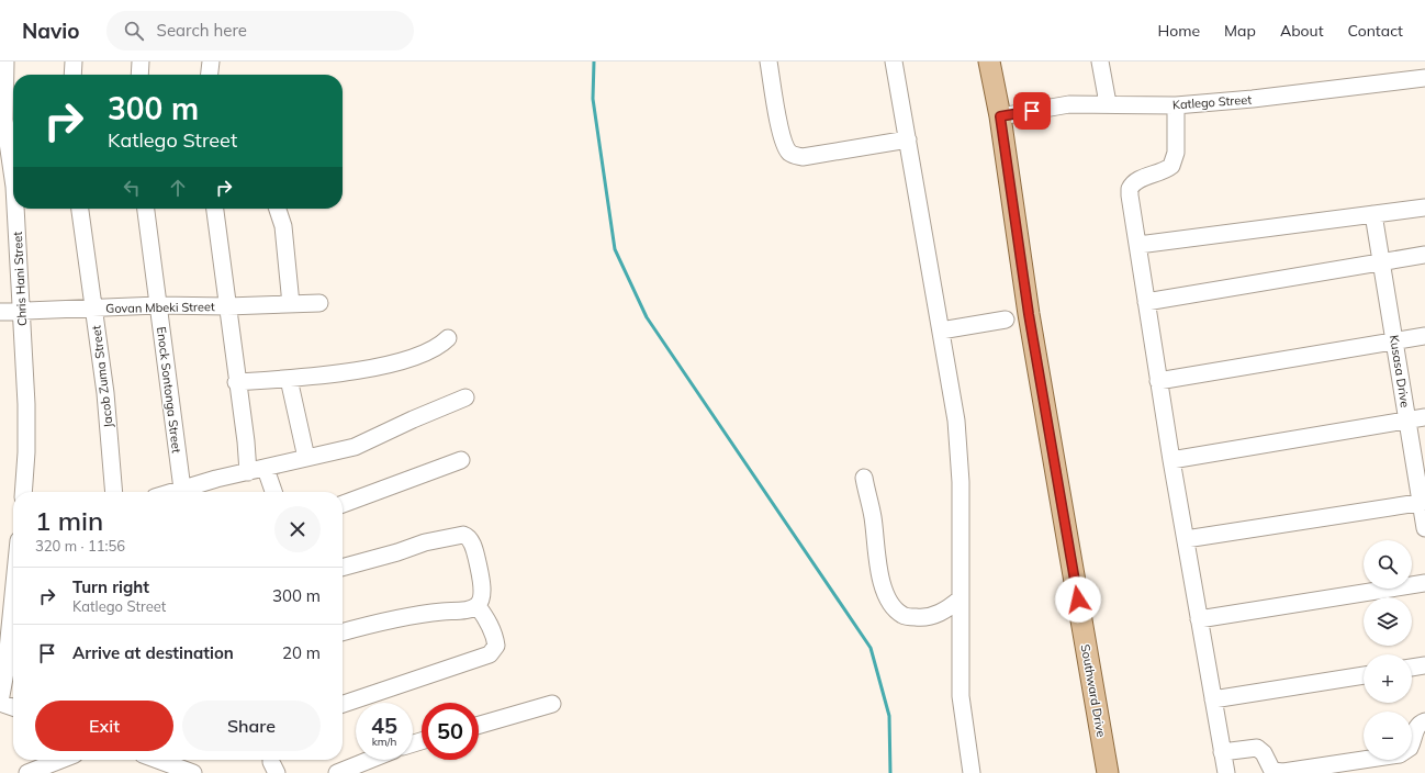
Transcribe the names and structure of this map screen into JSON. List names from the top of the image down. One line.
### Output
{"streets":{"main road":["Southward Drive"],"street":["Katlego Street","Chris Hani Street","Govan Mbeki Street","Kusasa Drive","Jacob Zuma Street","Enock Sontonga Street"]},"crossings":[["Katlego Street","Southward Drive"],["Chris Hani Street","Govan Mbeki Street"],["Govan Mbeki Street","Jacob Zuma Street"],["Govan Mbeki Street","Enock Sontonga Street"]],"page":{"header":"Navio","search":"Search here","nav":["Home","Map","About","Contact"],"turn":["300 m","Katlego Street"],"heading":["1 min","320 m · 11:56"],"map_buttons":["+","−"],"list":[{"name":"Turn right","note":"Katlego Street","value":"300 m"},{"name":"Arrive at destination","value":"20 m"}],"buttons":["Exit","Share"],"speed":"45 km/h","limit":"50"}}
